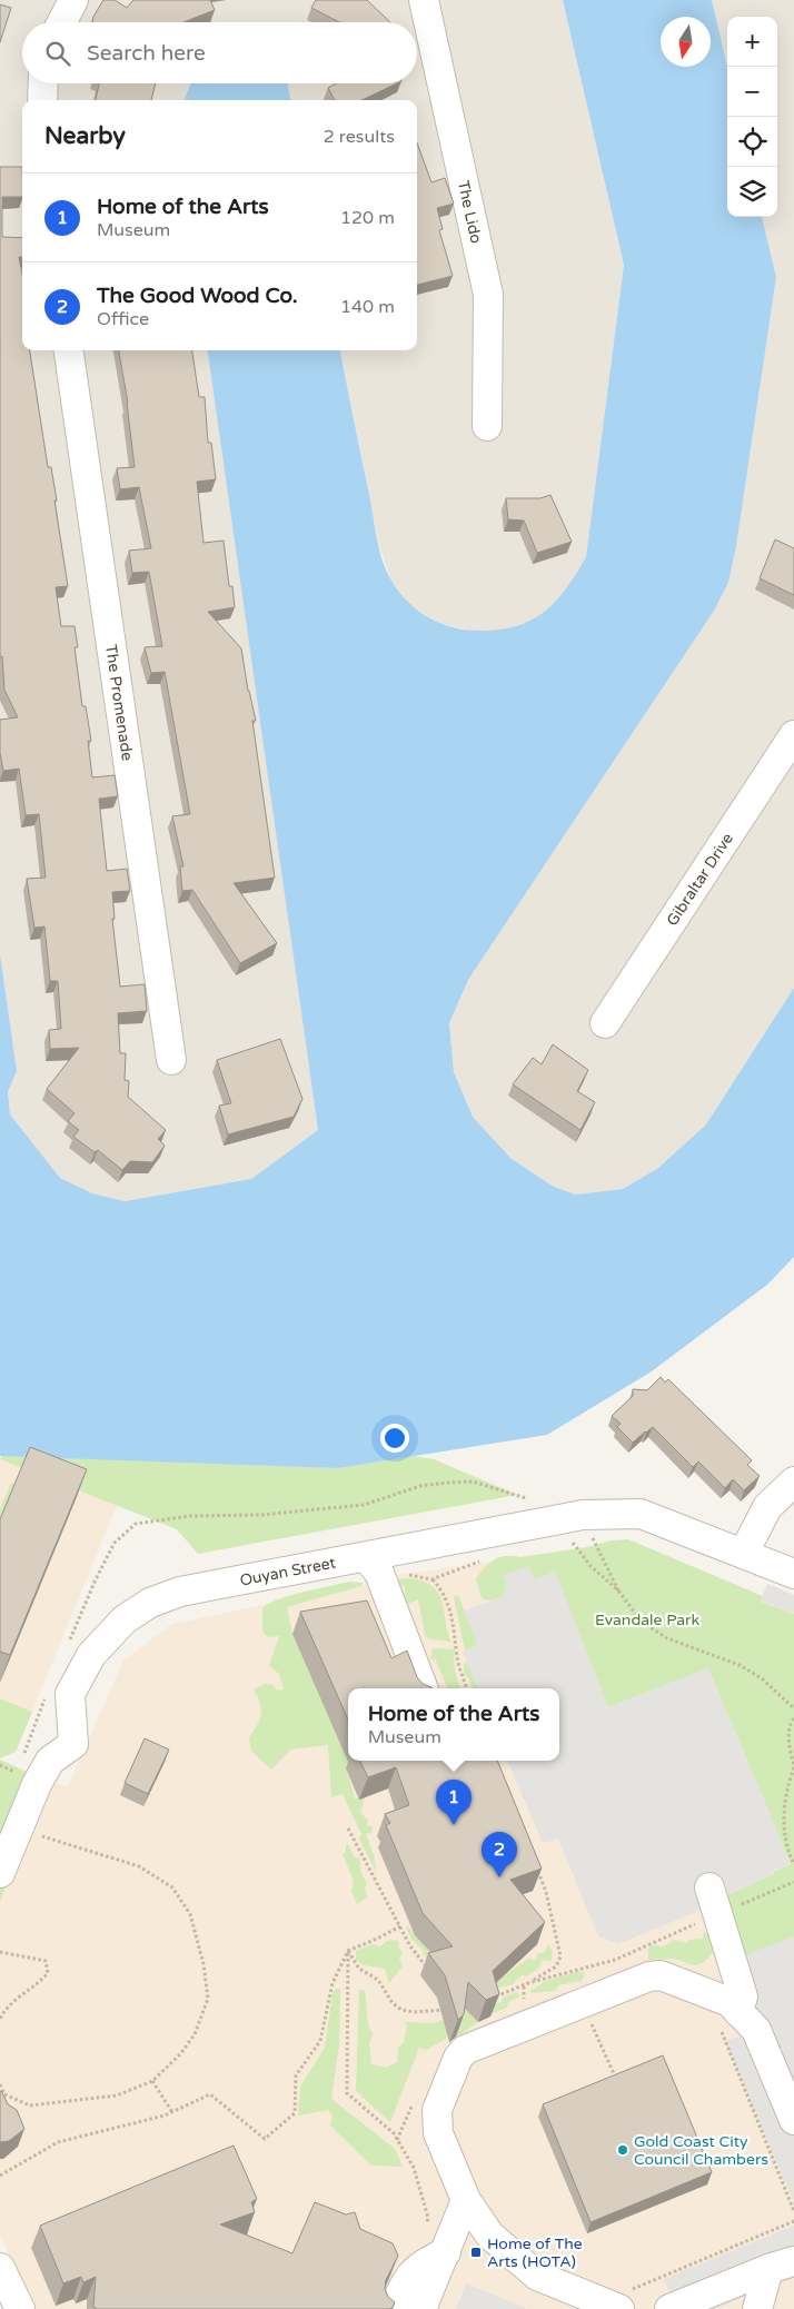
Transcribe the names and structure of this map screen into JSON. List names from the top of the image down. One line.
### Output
{"streets":{"street":["The Lido","The Promenade","Gibraltar Drive","Ouyan Street"]},"parks":["Evandale Park"],"places":{"other":["Gold Coast City Council Chambers"],"transit":["Home of The Arts (HOTA)"]},"north":"bottom","page":{"map_buttons":["+","−"],"search":"Search here","heading":["Nearby","2 results"],"list":[{"mark":"1","name":"Home of the Arts","note":"Museum","value":"120 m"},{"mark":"2","name":"The Good Wood Co.","note":"Office","value":"140 m"}],"popup":["Home of the Arts","Museum"],"pins":["1","2"]}}
